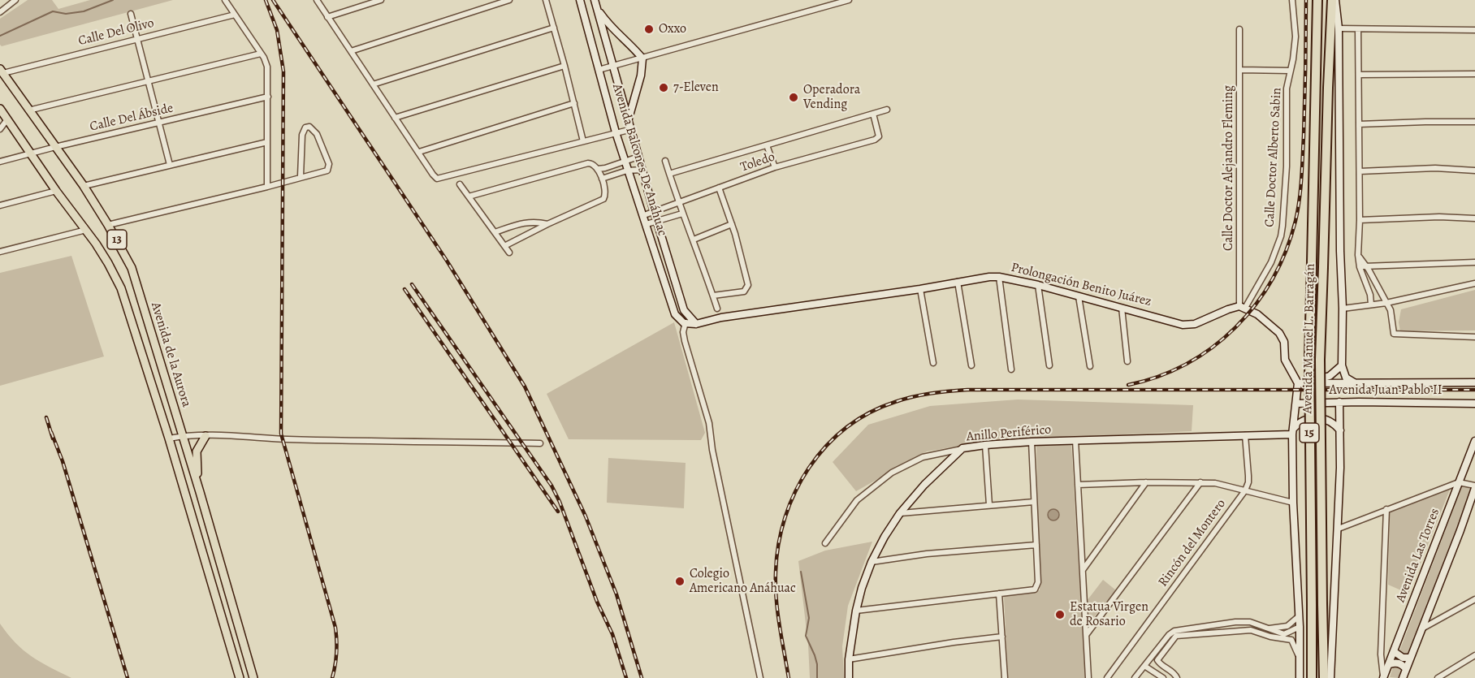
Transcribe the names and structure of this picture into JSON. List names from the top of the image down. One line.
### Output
{"streets":{"highway":["Avenida Manuel L. Barragán","15"],"main road":["13","Avenida de la Aurora"],"street":["Calle Del Olivo","Calle Del Ábside","Calle Doctor Alberto Sabin","Avenida Balcones De Anáhuac","Toledo","Calle Doctor Alejandro Fleming","Prolongación Benito Juárez","Avenida Juan Pablo II","Anillo Periférico","Rincón del Montero","Avenida Las Torres"]},"crossings":[["Calle Del Olivo","Avenida de la Aurora"],["Calle Del Ábside","Avenida de la Aurora"],["Calle Doctor Alberto Sabin","Calle Doctor Alejandro Fleming"],["Calle Doctor Alberto Sabin","Prolongación Benito Juárez"],["Avenida Balcones De Anáhuac","Toledo"],["Avenida Balcones De Anáhuac","Prolongación Benito Juárez"],["Calle Doctor Alejandro Fleming","Prolongación Benito Juárez"]],"places":["Oxxo","7-Eleven","Operadora Vending","Colegio Americano Anáhuac","Estatua Virgen de Rosario"]}
